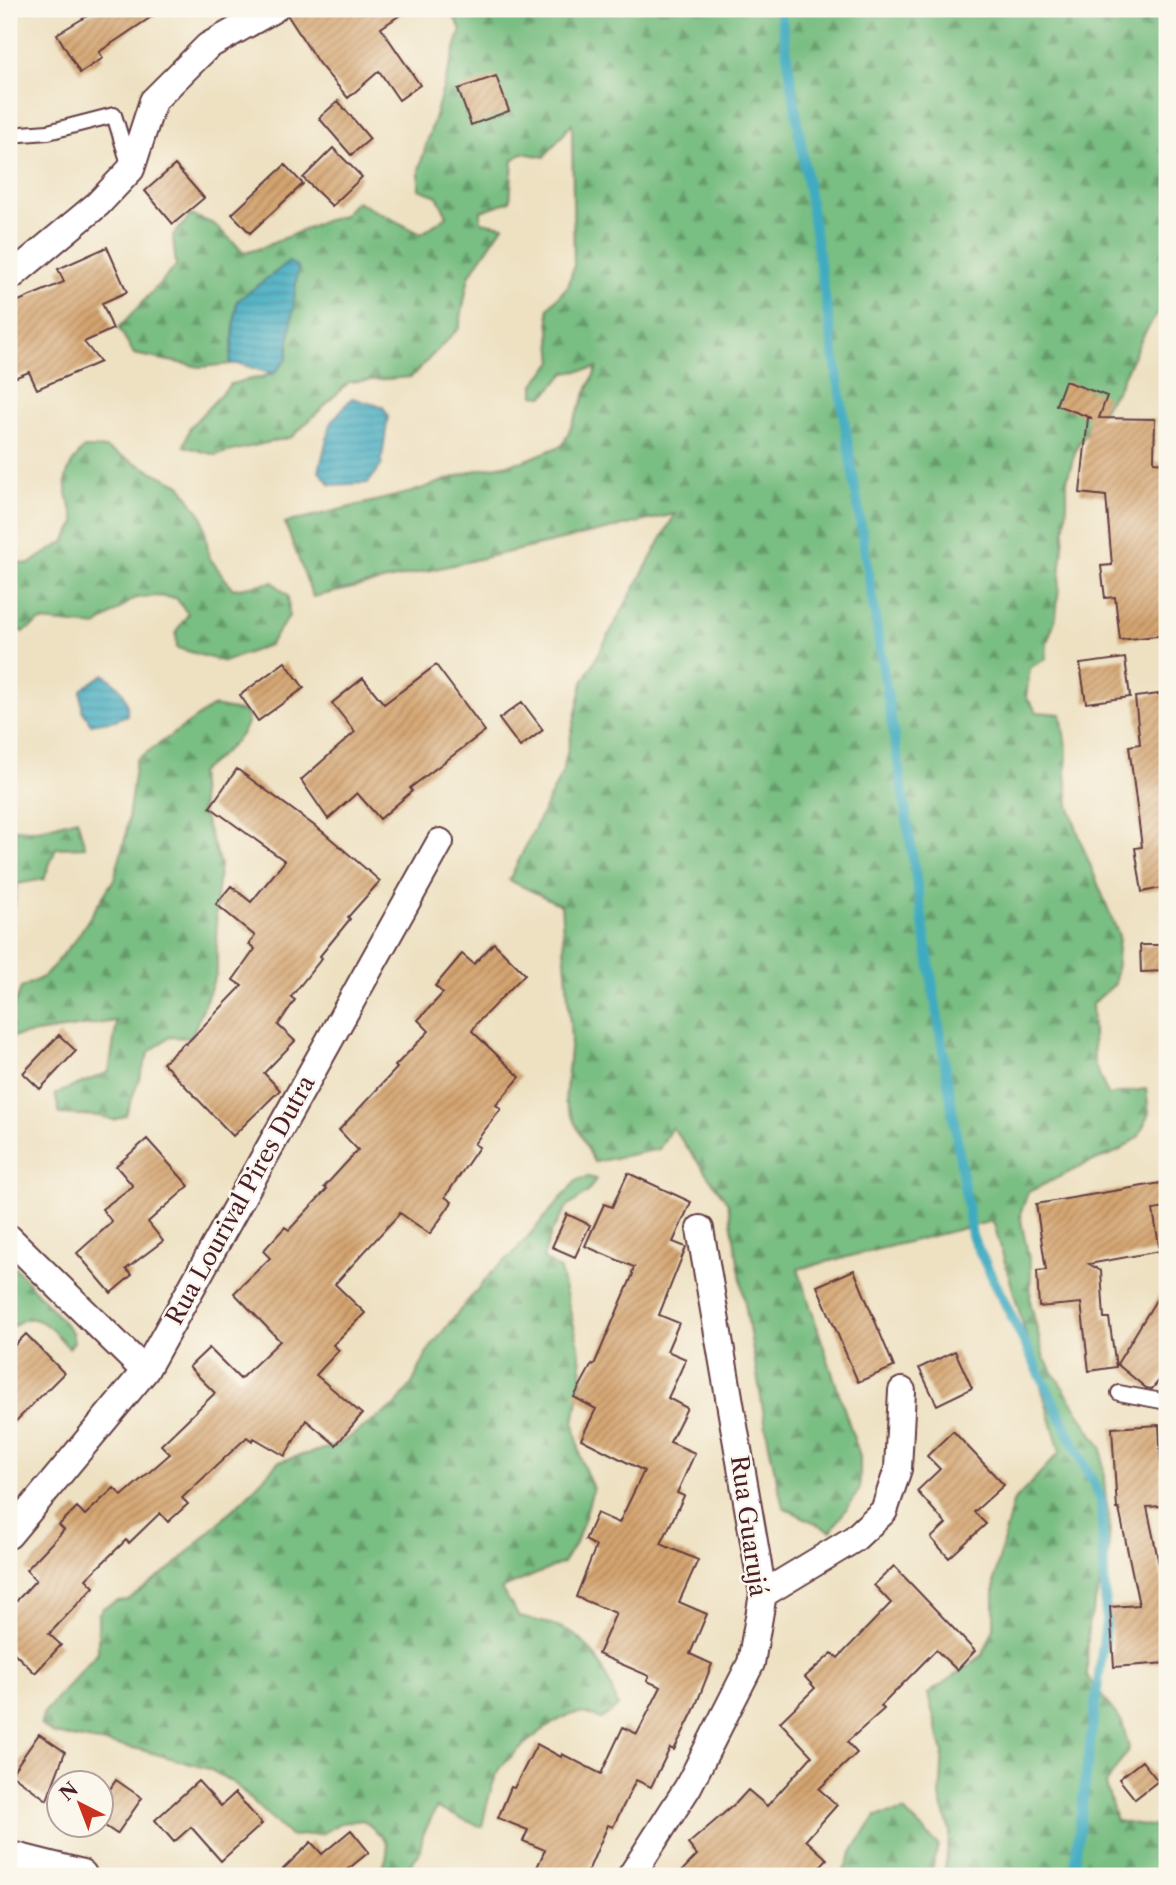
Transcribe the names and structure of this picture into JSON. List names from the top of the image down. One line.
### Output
{"streets":{"street":["Rua Lourival Pires Dutra","Rua Guarujá"]},"north":"top left"}
